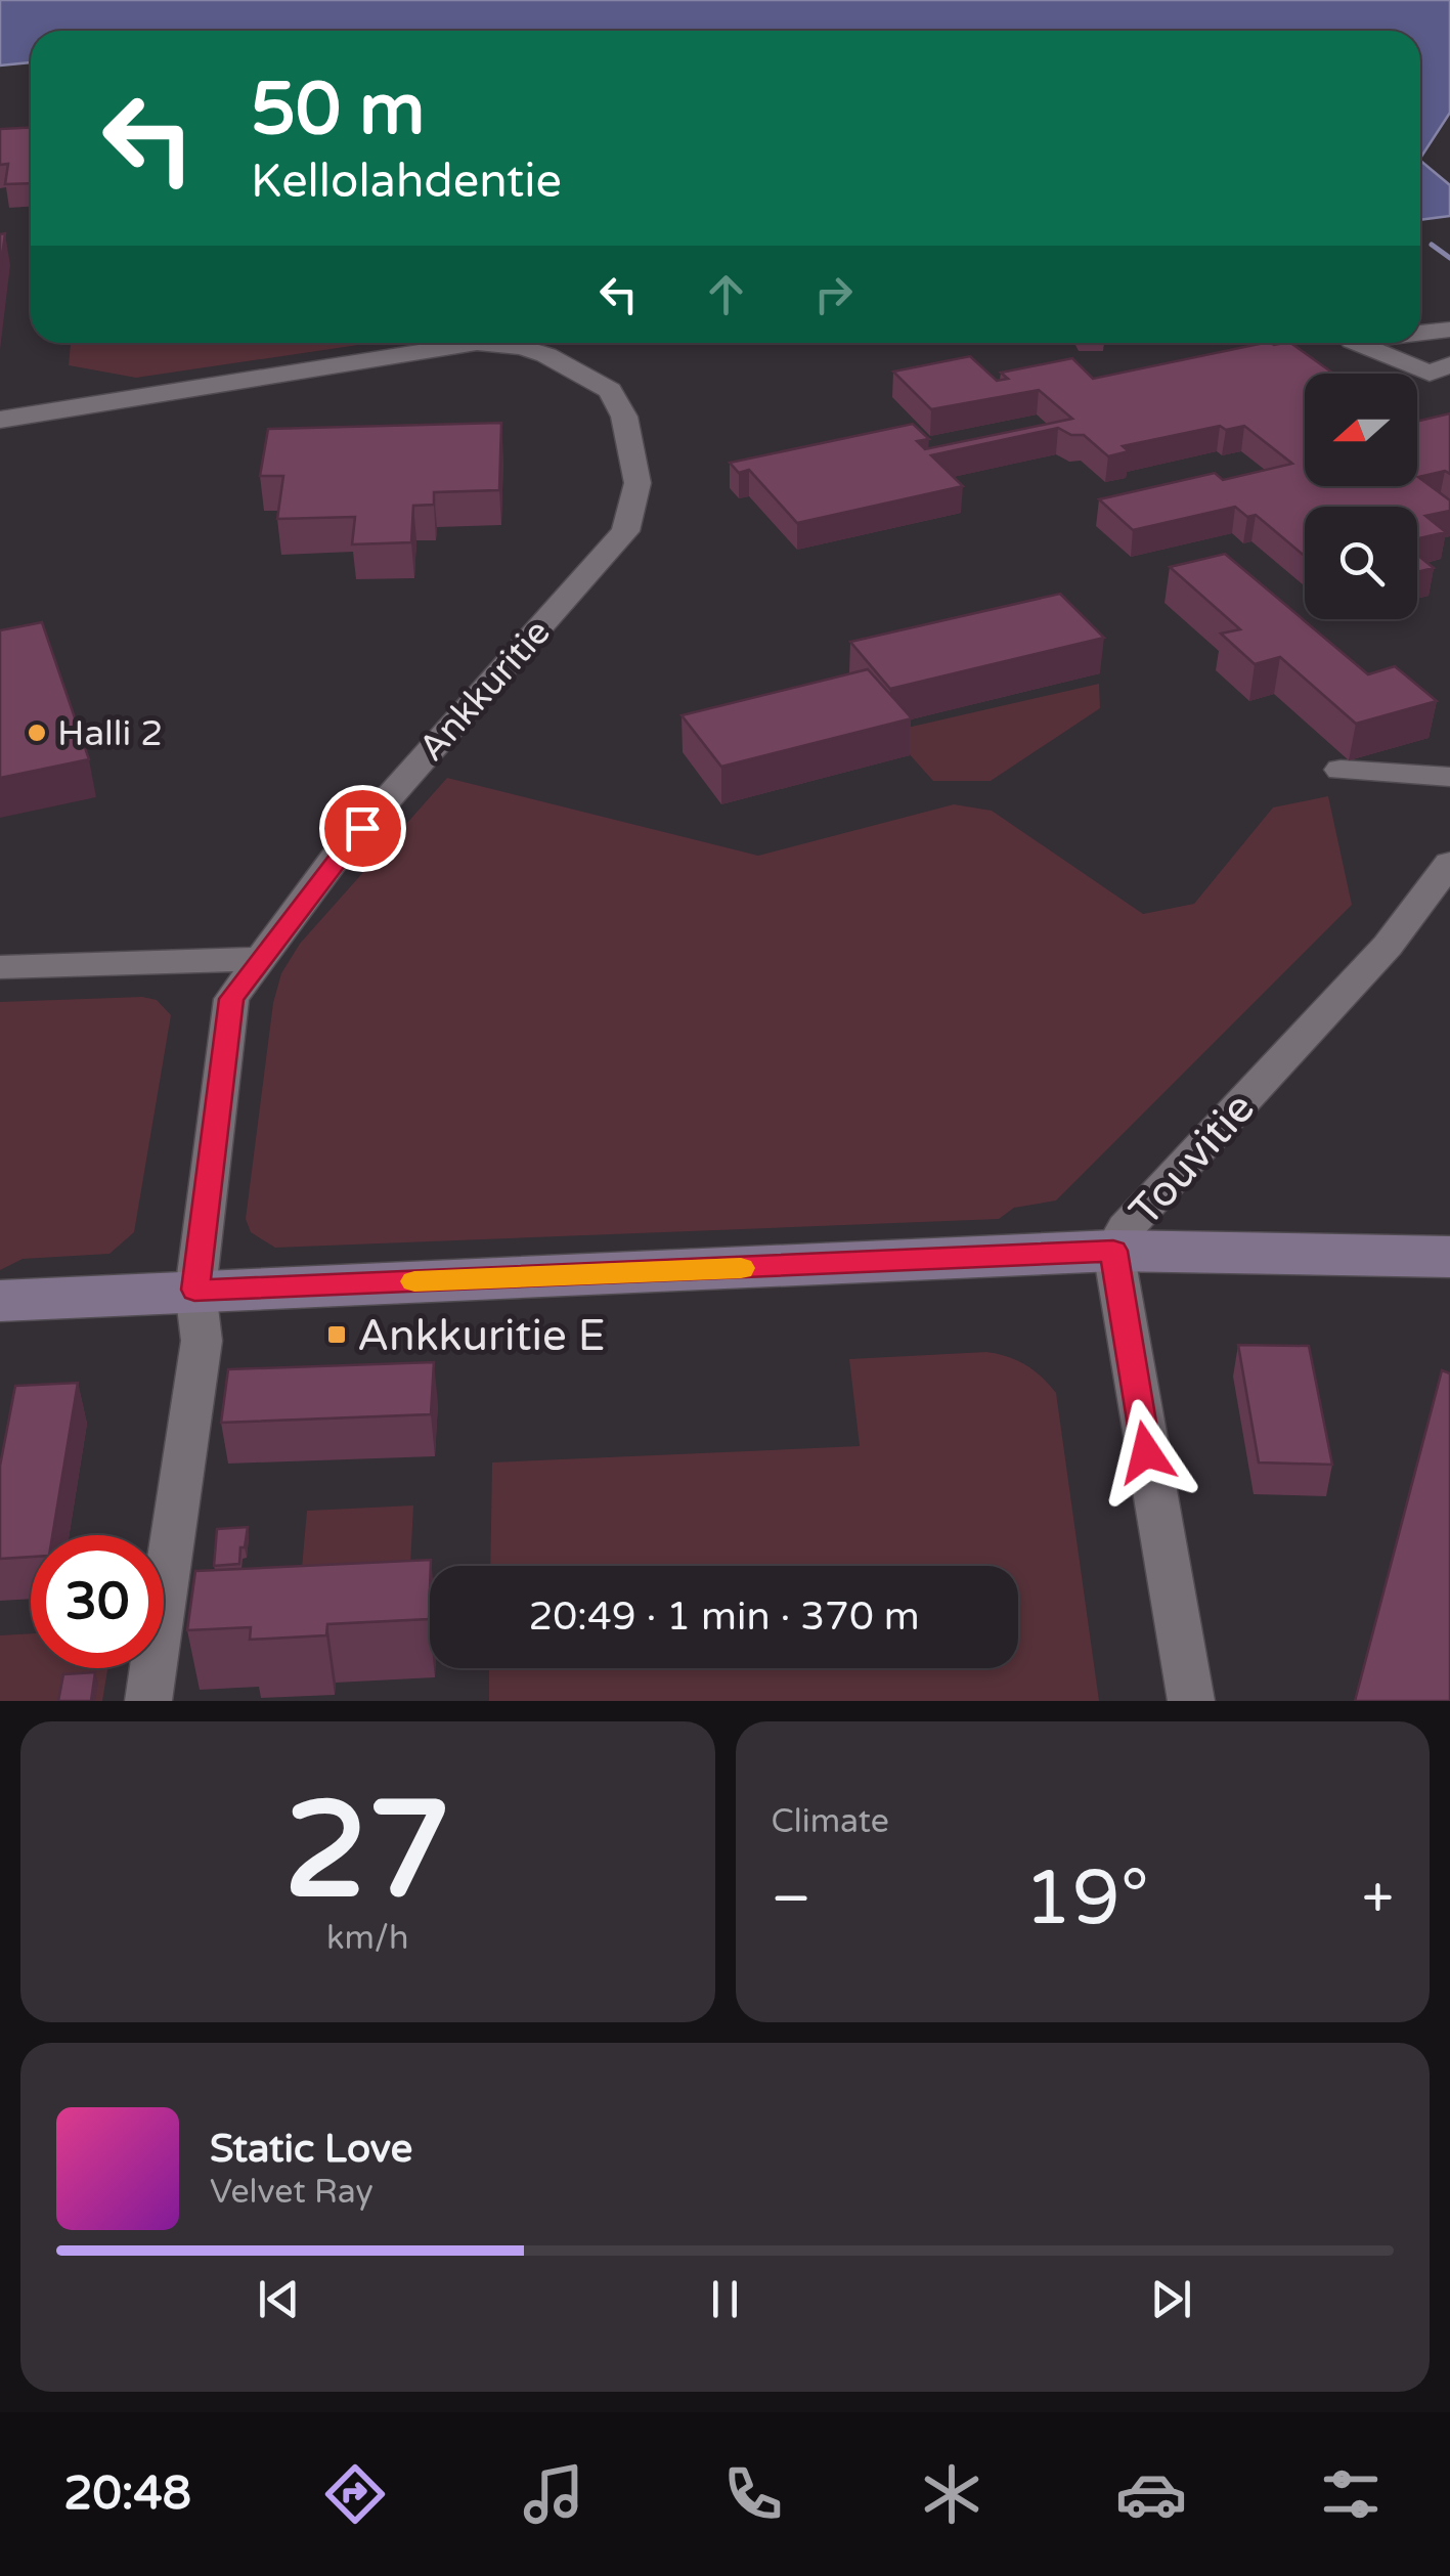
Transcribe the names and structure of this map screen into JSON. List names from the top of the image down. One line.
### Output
{"streets":{"street":["Ankkuritie","Touvitie"]},"places":{"other":["Halli 2"],"transit":["Ankkuritie E"]},"north":"left","page":{"turn":["50 m","Kellolahdentie"],"limit":"30","trip":"20:49 · 1 min · 370 m","tile":[["27","km/h"],"Climate"],"heat":["−","19°","+"],"song":["Static Love","Velvet Ray"],"tabs":"20:48"}}
